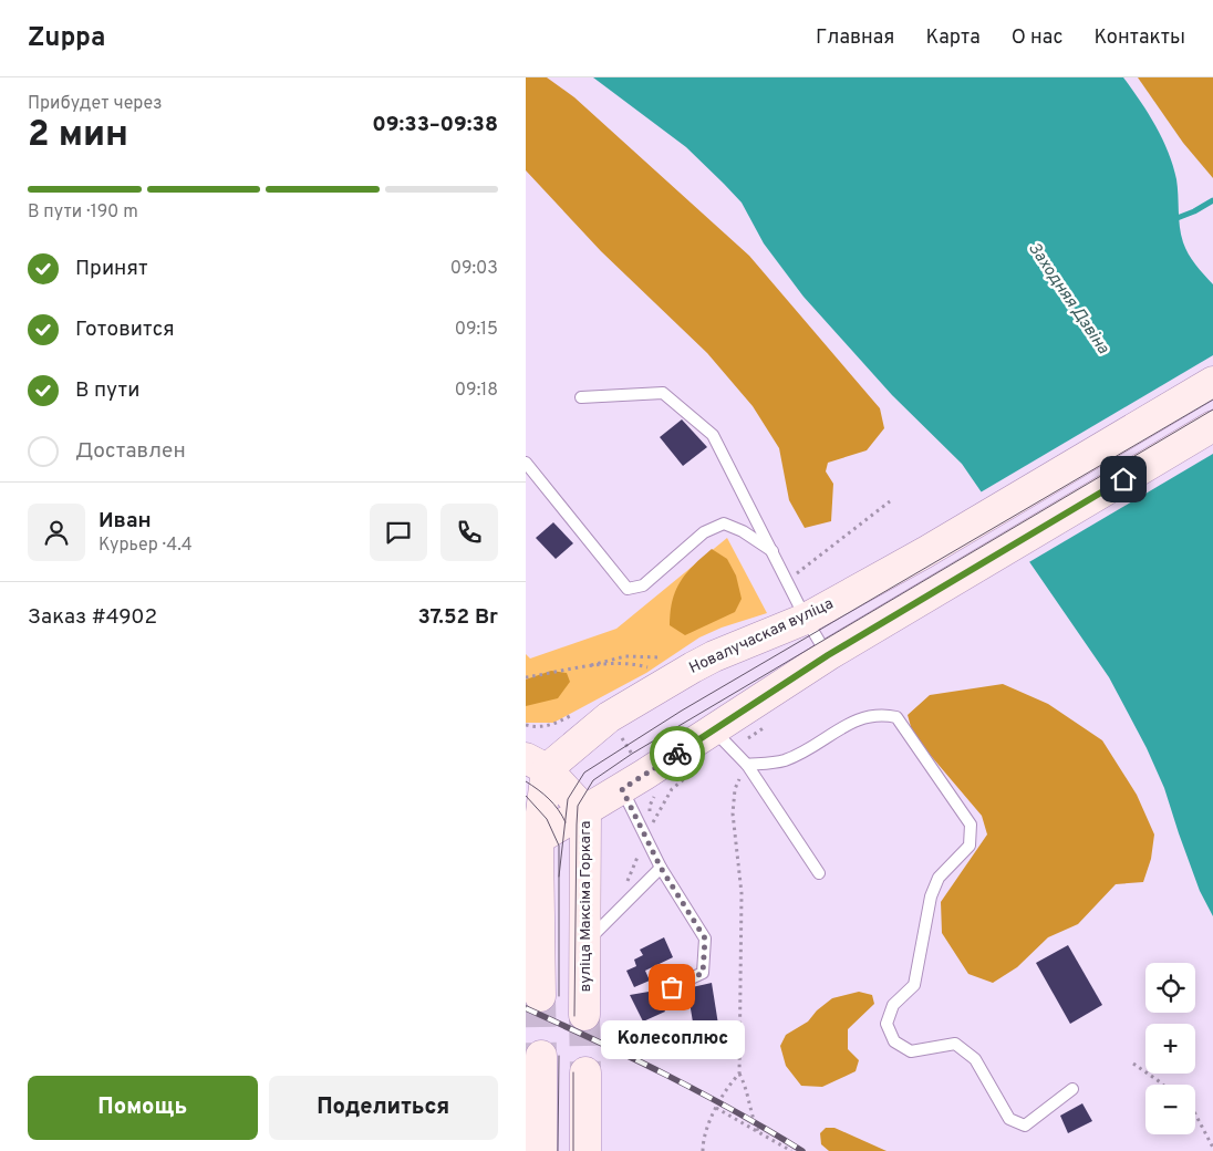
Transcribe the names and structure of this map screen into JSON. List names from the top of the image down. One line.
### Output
{"streets":{"main road":["Новалучаская вуліца","вуліца Максіма Горкага"]},"crossings":[["Новалучаская вуліца","вуліца Максіма Горкага"]],"water":["Заходняя Дзвіна"],"places":["Колесоплюс"],"page":{"header":"Zuppa","nav":["Главная","Карта","О нас","Контакты"],"heading":["2 мин","Прибудет через","09:33–09:38"],"panel":["Иван","Курьер · 4.4","Заказ #4902","37.52 Br"],"bar":"В пути · 190 m","list":[["Принят","09:03"],["Готовится","09:15"],["В пути","09:18"],"Доставлен"],"map_buttons":["+","−"],"bubble":"Колесоплюс","buttons":["Помощь","Поделиться"]}}
